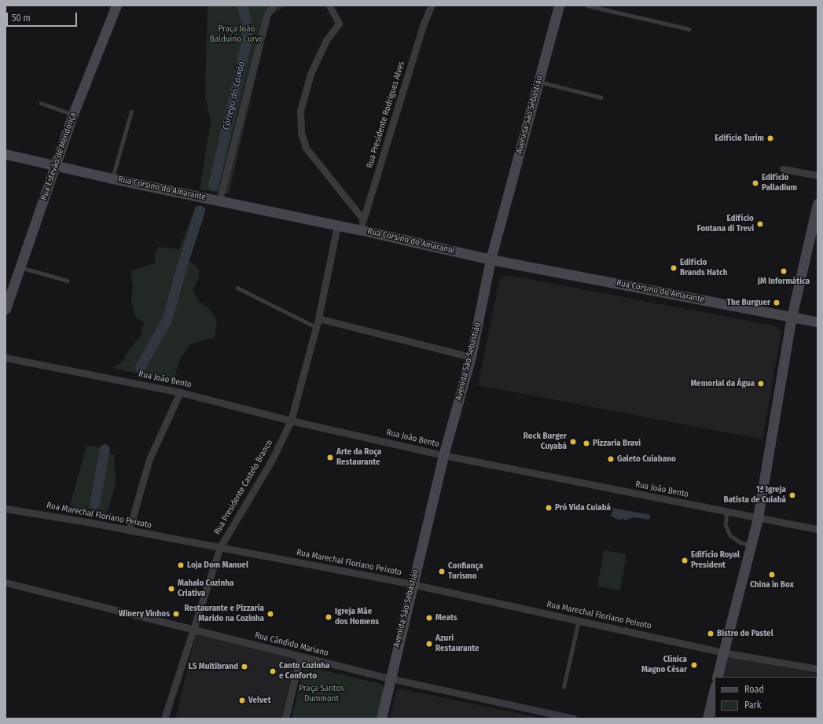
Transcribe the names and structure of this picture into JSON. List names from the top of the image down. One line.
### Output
{"streets":{"street":["Rua Presidente Rodrigues Alves","Avenida São Sebastião","Rua Estevão de Mendonça","Rua Corsino do Amarante","Rua João Bento","Rua Presidente Castelo Branco","Rua Marechal Floriano Peixoto","Rua Cândido Mariano"]},"crossings":[["Rua Presidente Rodrigues Alves","Rua Corsino do Amarante"],["Avenida São Sebastião","Rua Corsino do Amarante"],["Avenida São Sebastião","Rua João Bento"],["Avenida São Sebastião","Rua Marechal Floriano Peixoto"],["Avenida São Sebastião","Rua Cândido Mariano"],["Rua Estevão de Mendonça","Rua Corsino do Amarante"],["Rua Corsino do Amarante","Rua Presidente Castelo Branco"],["Rua João Bento","Rua Presidente Castelo Branco"],["Rua Presidente Castelo Branco","Rua Marechal Floriano Peixoto"],["Rua Presidente Castelo Branco","Rua Cândido Mariano"]],"water":["Córrego do Caixão"],"parks":["Praça João Balduíno Curvo","Praça Santos Dummont"],"places":["Edifício Turim","Edifício Palladium","Edifício Fontana di Trevi","Edifício Brands Hatch","JM Informática","The Burguer","Memorial da Água","Rock Burger Cuyabá","Pizzaria Bravi","Arte da Roça Restaurante","Galeto Cuiabano","1ª Igreja Batista de Cuiabá","Pró Vida Cuiabá","Edifício Royal President","Loja Dom Manuel","Confiança Turismo","China in Box","Mahalo Cozinha Criativa","Winery Vinhos","Restaurante e Pizzaria Marido na Cozinha","Igreja Mãe dos Homens","Meats","Bistro do Pastel","Azuri Restaurante","Clínica Magno César","LS Multibrand","Canto Cozinha e Conforto","Velvet"],"legend":["Road","Park"],"scale_bar":"50 m"}
